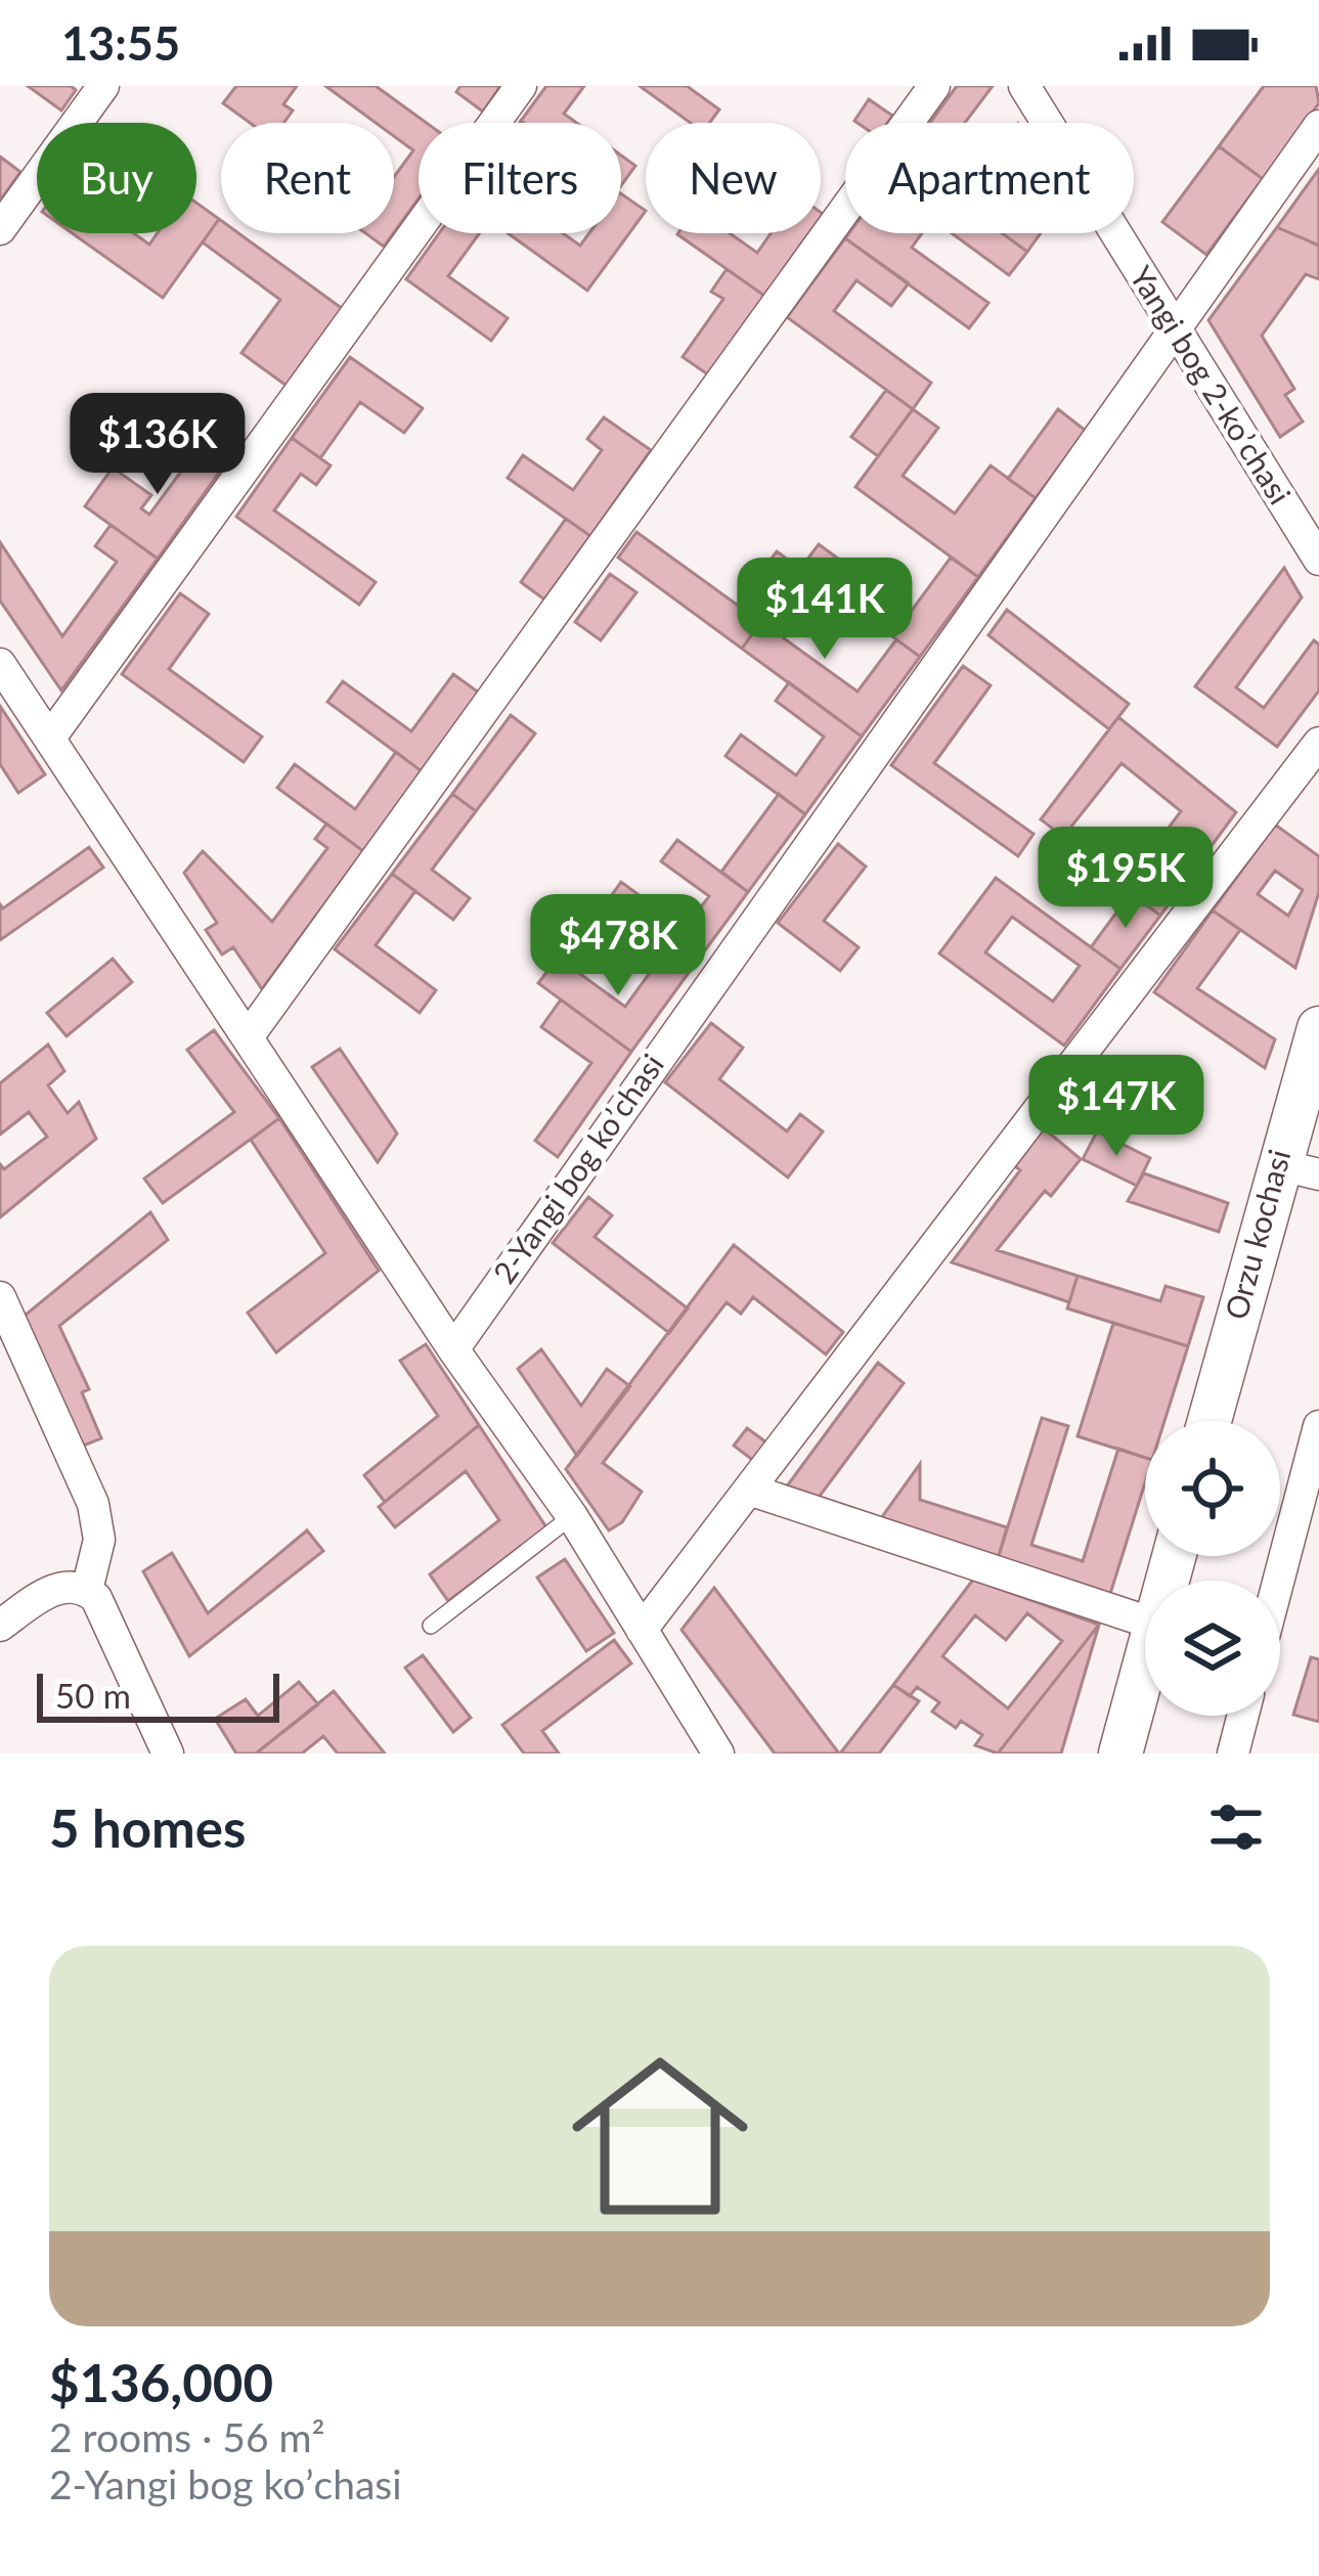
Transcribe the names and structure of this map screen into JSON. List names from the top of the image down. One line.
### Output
{"streets":{"main road":["Orzu kochasi"],"street":["Yangi bog 2-koʼchasi","2-Yangi bog koʼchasi"]},"crossings":[["Yangi bog 2-koʼchasi","2-Yangi bog koʼchasi"]],"scale_bar":"50 m","page":{"status":"13:55","chip":["Buy","Rent","Filters","New","Apartment"],"price":["$136K","$141K","$195K","$478K","$147K"],"scale":"50 m","heading":"5 homes","list":[{"name":"$136,000","note":"2 rooms · 56 m² · 2-Yangi bog koʼchasi"}]}}
